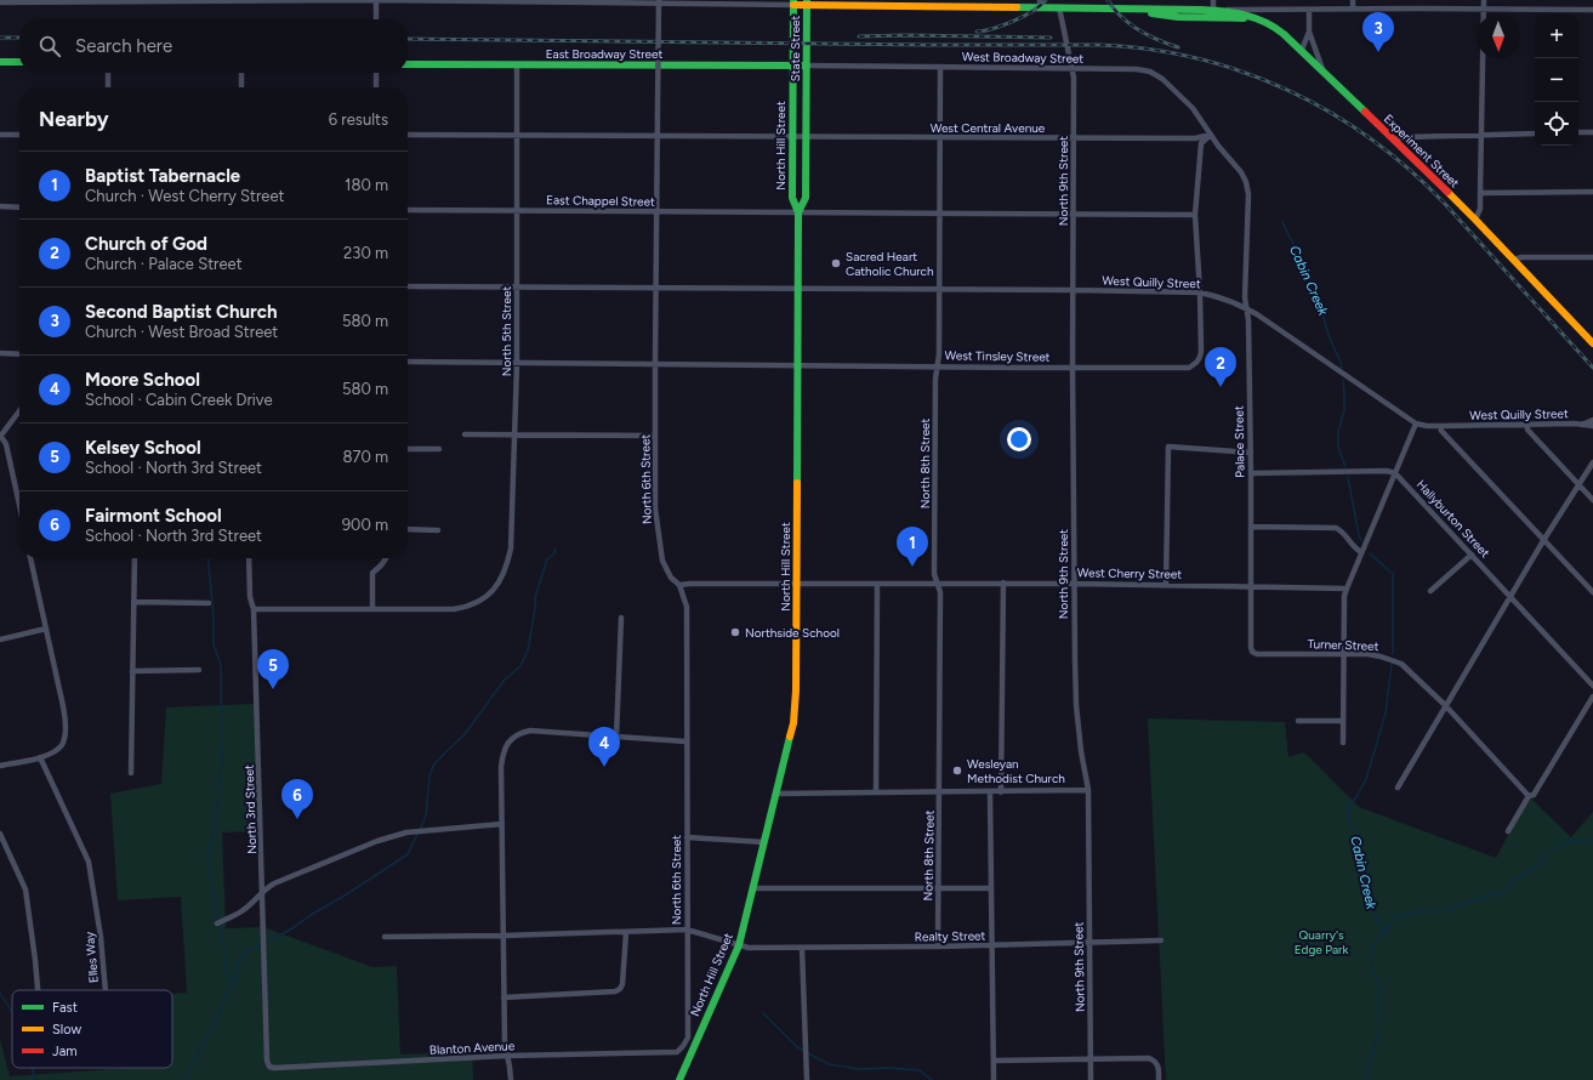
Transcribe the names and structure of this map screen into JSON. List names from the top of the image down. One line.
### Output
{"streets":{"main road":["State Street","East Broadway Street","North Hill Street","Experiment Street"],"street":["West Broadway Street","West Central Avenue","North 9th Street","East Chappel Street","West Quilly Street","North 5th Street","West Tinsley Street","Palace Street","North 8th Street","North 6th Street","Hallyburton Street","West Cherry Street","Turner Street","North 3rd Street","Realty Street","Elles Way","Blanton Avenue"]},"crossings":[["State Street","East Broadway Street"],["State Street","West Broadway Street"],["State Street","West Central Avenue"],["State Street","North Hill Street"],["State Street","East Chappel Street"],["East Broadway Street","West Broadway Street"],["East Broadway Street","North Hill Street"],["East Broadway Street","North 5th Street"],["West Broadway Street","West Central Avenue"],["West Broadway Street","North 9th Street"],["West Broadway Street","Palace Street"],["West Broadway Street","North 8th Street"],["West Central Avenue","North Hill Street"],["West Central Avenue","North 9th Street"],["West Central Avenue","North 5th Street"],["West Central Avenue","Palace Street"],["West Central Avenue","North 8th Street"],["West Central Avenue","North 6th Street"],["North Hill Street","East Chappel Street"],["North Hill Street","West Quilly Street"],["North Hill Street","West Tinsley Street"],["North Hill Street","West Cherry Street"],["North Hill Street","Realty Street"],["North 9th Street","East Chappel Street"],["North 9th Street","West Quilly Street"],["North 9th Street","West Tinsley Street"],["North 9th Street","West Cherry Street"],["North 9th Street","Realty Street"],["East Chappel Street","North 5th Street"],["East Chappel Street","North 8th Street"],["East Chappel Street","North 6th Street"],["West Quilly Street","North 5th Street"],["West Quilly Street","West Tinsley Street"],["West Quilly Street","Palace Street"],["West Quilly Street","North 8th Street"],["West Quilly Street","North 6th Street"],["North 5th Street","West Tinsley Street"],["West Tinsley Street","North 8th Street"],["West Tinsley Street","North 6th Street"],["Palace Street","West Cherry Street"],["Palace Street","Turner Street"],["North 8th Street","West Cherry Street"],["North 8th Street","Realty Street"],["North 6th Street","West Cherry Street"],["North 6th Street","Realty Street"],["North 6th Street","Blanton Avenue"],["West Cherry Street","Turner Street"],["North 3rd Street","Blanton Avenue"]],"water":["Cabin Creek"],"parks":["Quarry's Edge Park"],"places":["Sacred Heart Catholic Church","Northside School","Wesleyan Methodist Church"],"legend":["Fast","Slow","Jam"],"north":"bottom","page":{"pins":["3","2","1","5","4","6"],"map_buttons":["+","−"],"search":"Search here","heading":["Nearby","6 results"],"list":[{"mark":"1","name":"Baptist Tabernacle","note":"Church · West Cherry Street","value":"180 m"},{"mark":"2","name":"Church of God","note":"Church · Palace Street","value":"230 m"},{"mark":"3","name":"Second Baptist Church","note":"Church · West Broad Street","value":"580 m"},{"mark":"4","name":"Moore School","note":"School · Cabin Creek Drive","value":"580 m"},{"mark":"5","name":"Kelsey School","note":"School · North 3rd Street","value":"870 m"},{"mark":"6","name":"Fairmont School","note":"School · North 3rd Street","value":"900 m"}]}}
